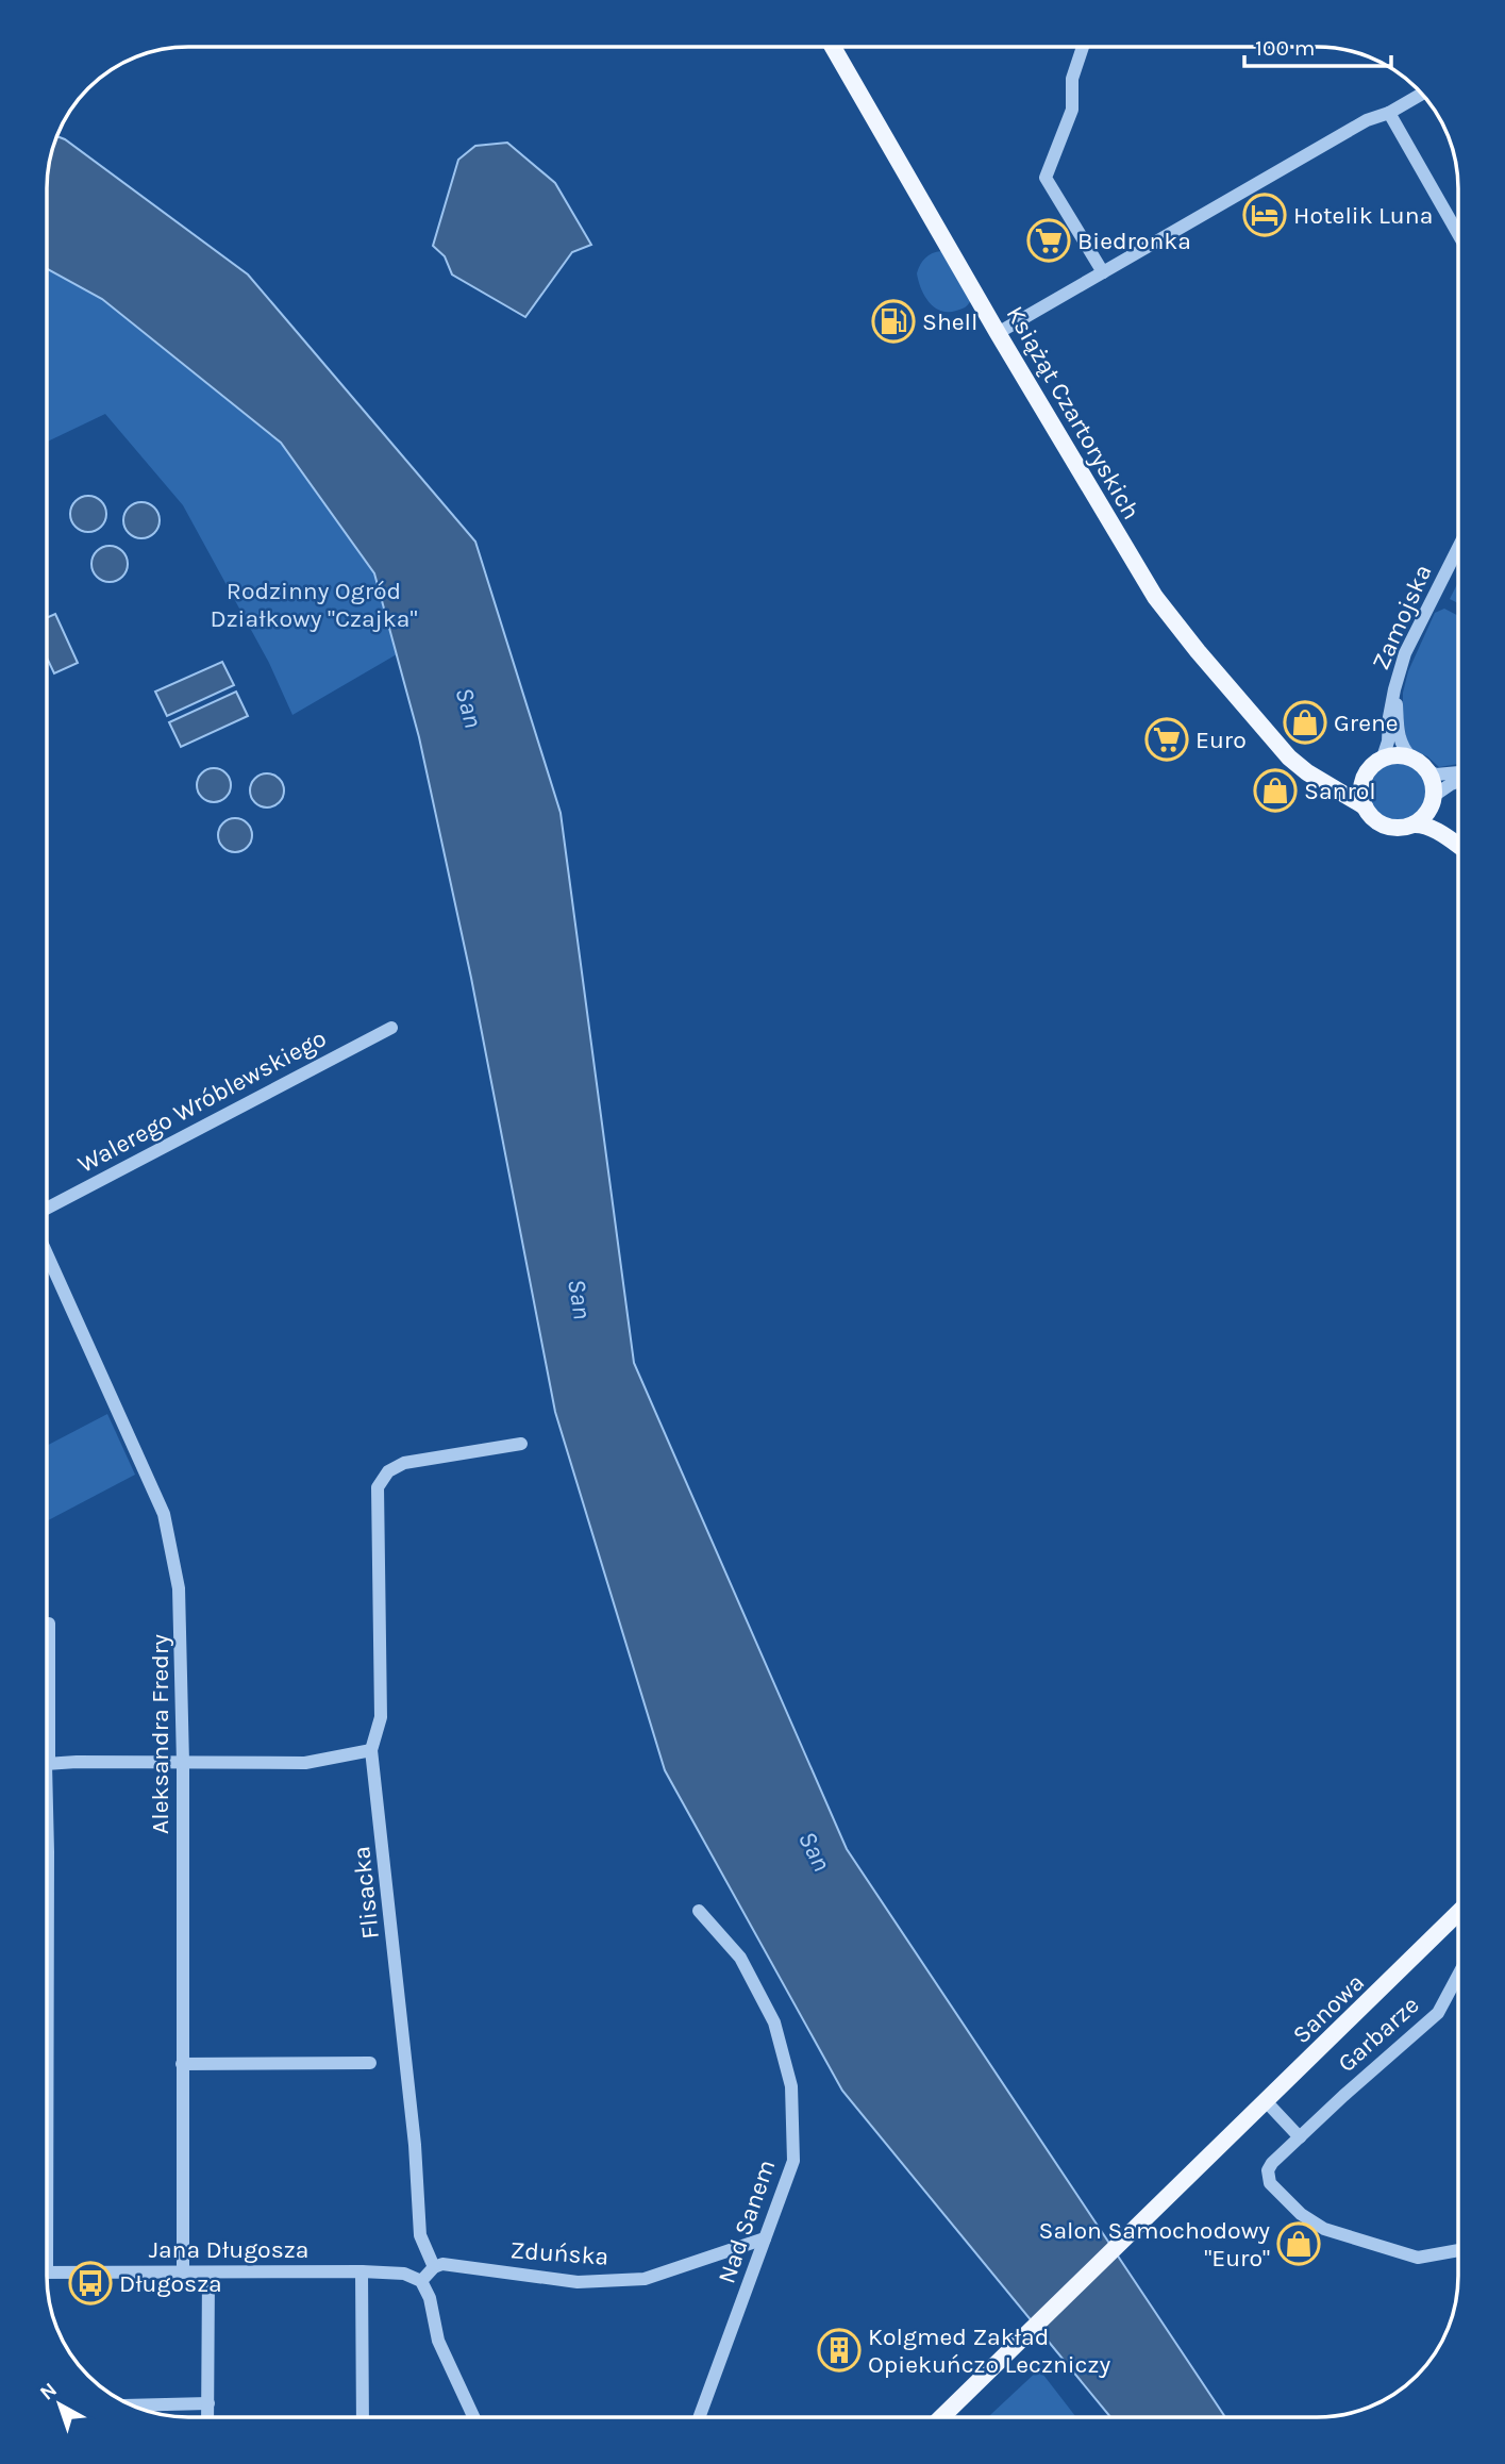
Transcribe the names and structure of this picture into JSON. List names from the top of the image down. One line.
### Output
{"streets":{"main road":["Książąt Czartoryskich","Sanowa"],"street":["Zamojska","Walerego Wróblewskiego","Aleksandra Fredry","Flisacka","Garbarze","Nad Sanem","Jana Długosza","Zduńska"]},"crossings":[["Książąt Czartoryskich","Zamojska"],["Aleksandra Fredry","Jana Długosza"],["Flisacka","Zduńska"],["Nad Sanem","Zduńska"]],"water":["San"],"parks":["Rodzinny Ogród Działkowy \"Czajka\""],"places":{"hotel":["Hotelik Luna"],"supermarket":["Biedronka","Euro"],"fuel station":["Shell"],"shop":["Grene","Sanrol","Salon Samochodowy \"Euro\""],"bus stop":["Długosza"],"building":["Kolgmed Zakład Opiekuńczo Leczniczy"]},"scale_bar":"100 m","north":"top left"}
